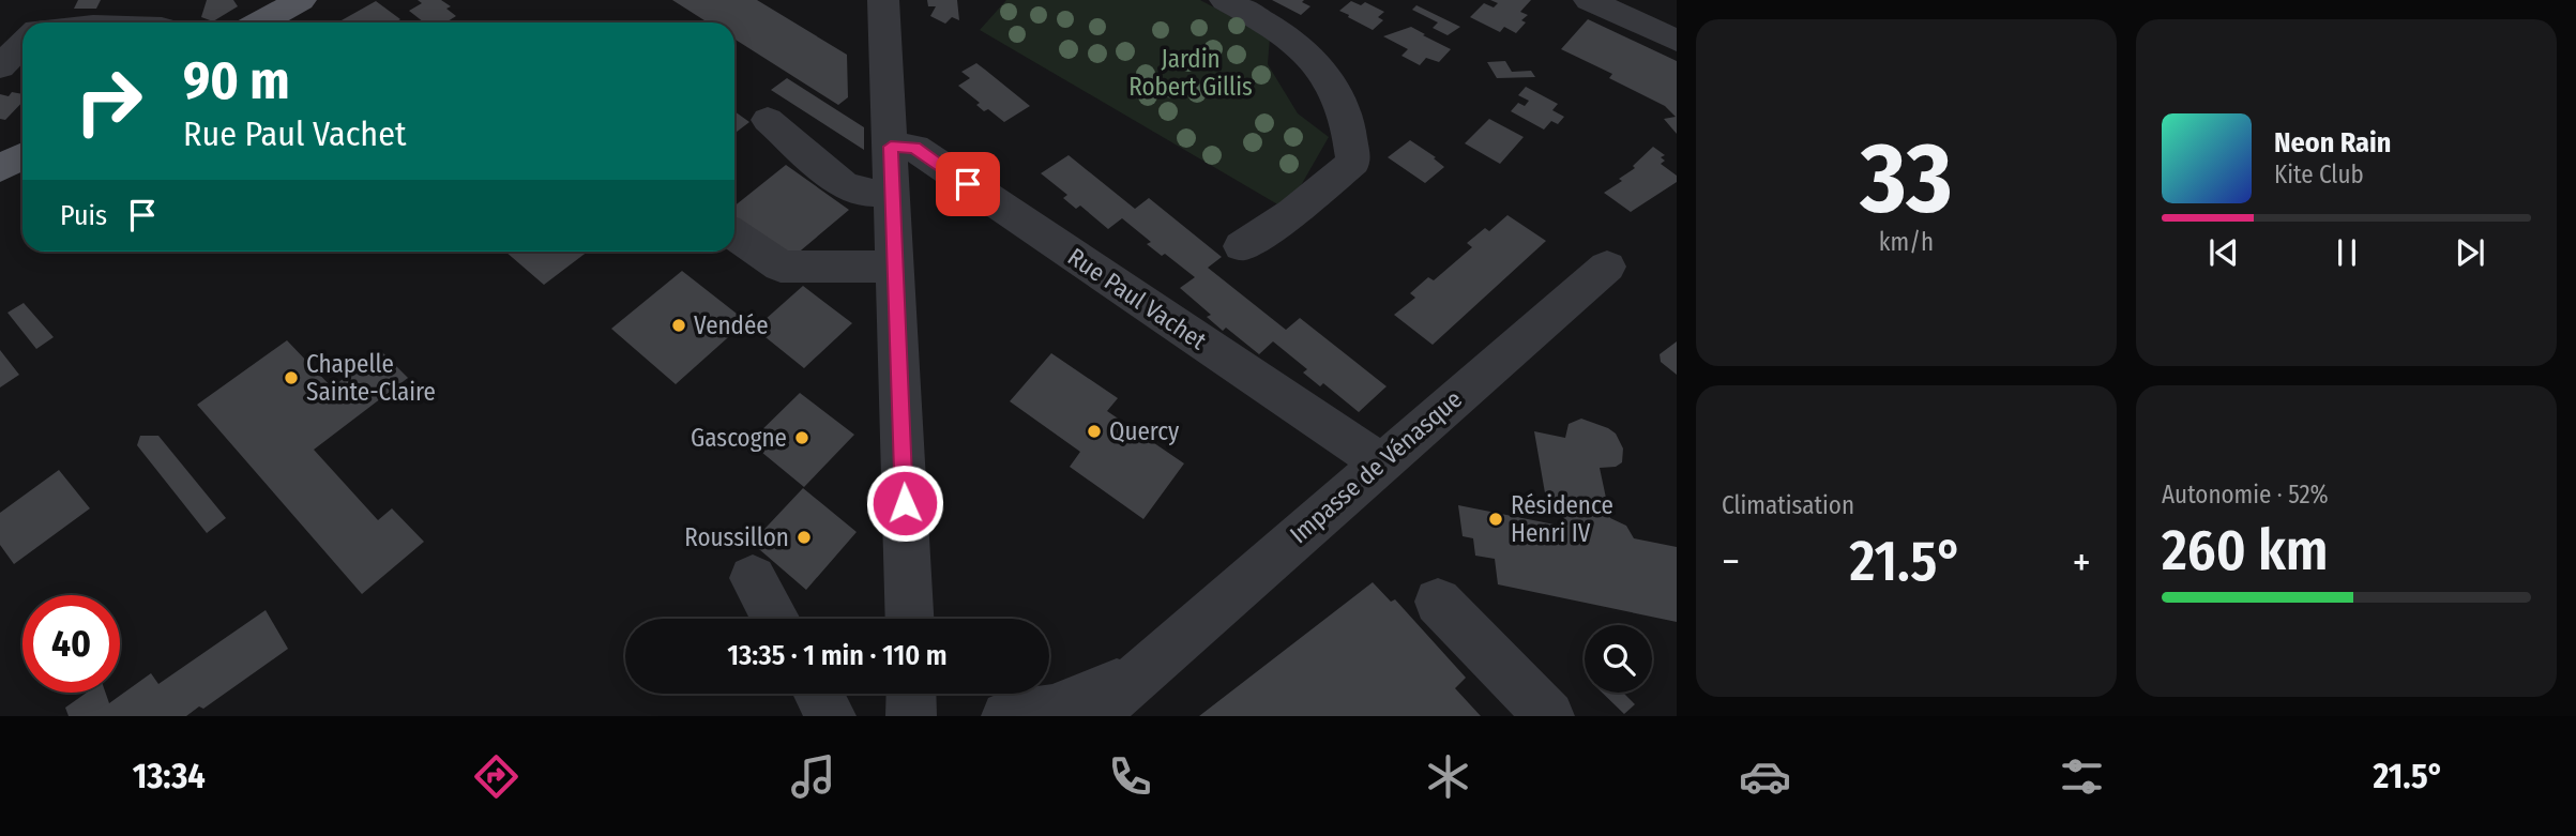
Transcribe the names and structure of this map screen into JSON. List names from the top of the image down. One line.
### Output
{"streets":{"street":["Rue Paul Vachet","Impasse de Vénasque"]},"crossings":[["Rue Paul Vachet","Impasse de Vénasque"]],"parks":["Jardin Robert Gillis"],"places":["Vendée","Chapelle Sainte-Claire","Quercy","Gascogne","Résidence Henri IV","Roussillon"],"page":{"tile":[["33","km/h"],"Climatisation",["Autonomie · 52%","260 km"]],"turn":["90 m","Rue Paul Vachet"],"song":["Neon Rain","Kite Club"],"then":"Puis","heat":["−","21.5°","+"],"limit":"40","trip":"13:35 · 1 min · 110 m","tabs":["13:34","21.5°"]}}
